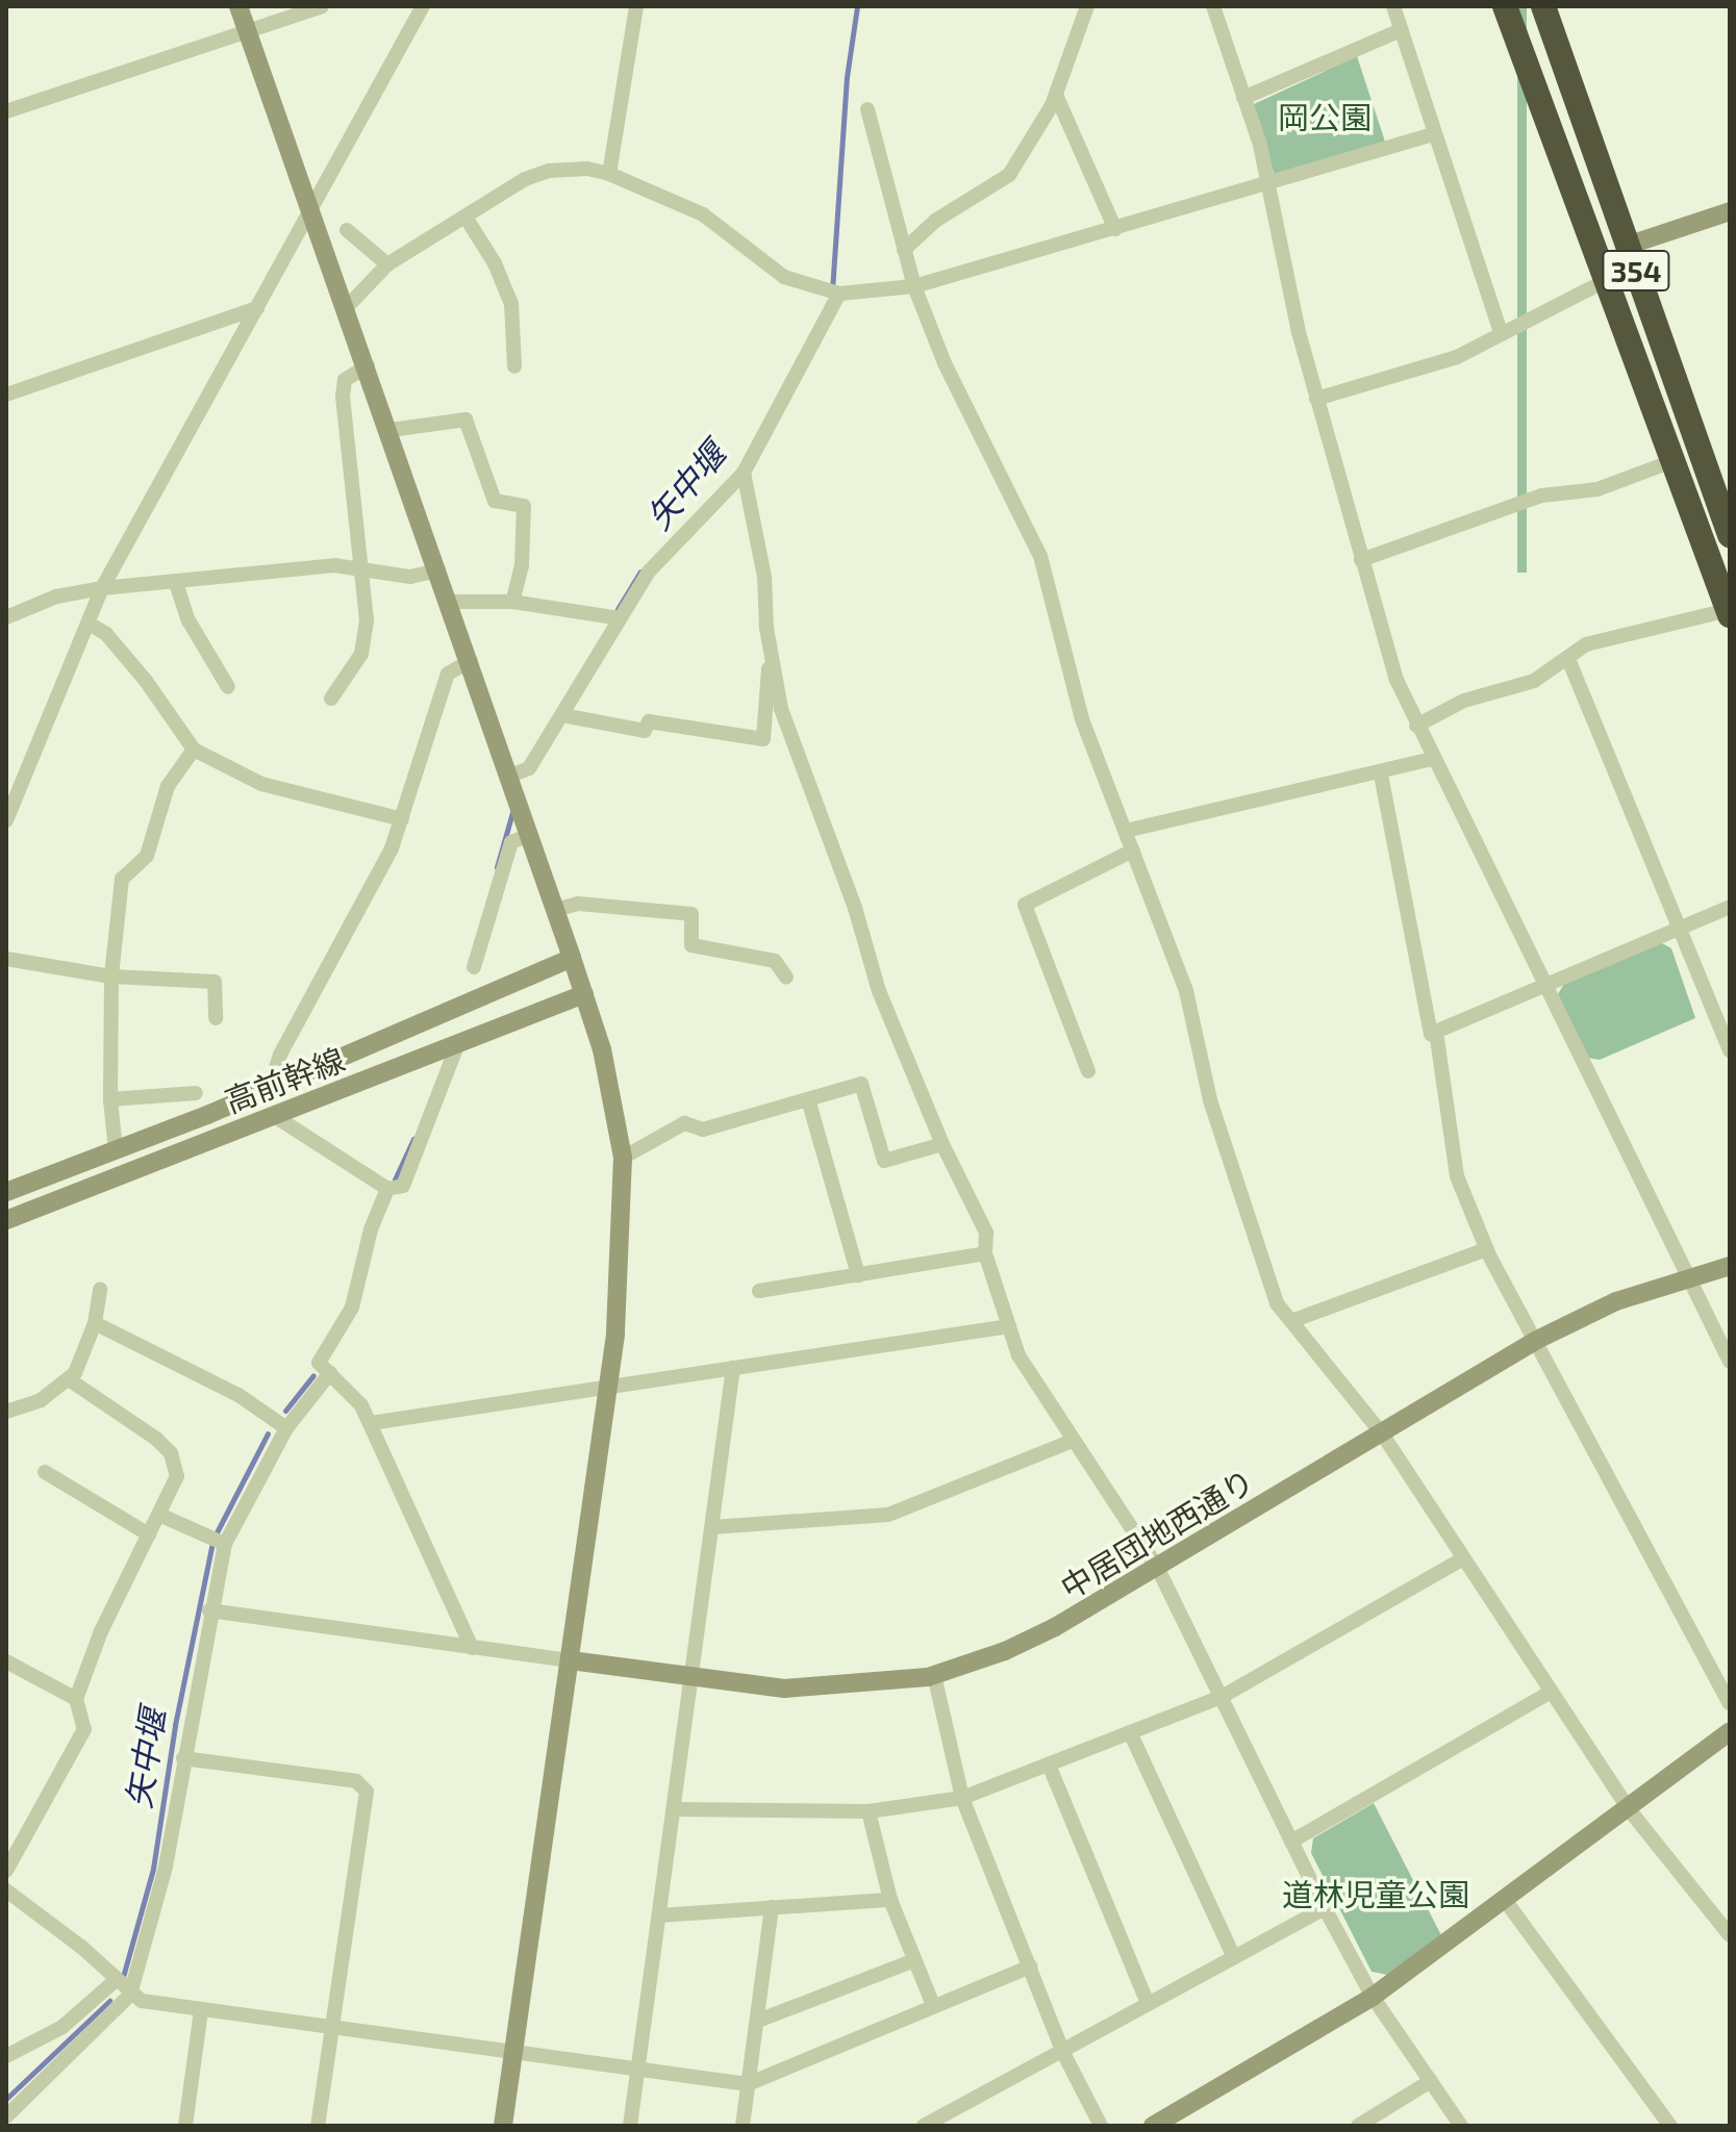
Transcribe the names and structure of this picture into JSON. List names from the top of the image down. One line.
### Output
{"streets":{"highway":["354"],"street":["高前幹線","中居団地西通り"]},"water":["矢中堰"],"parks":["岡公園","道林児童公園"]}
